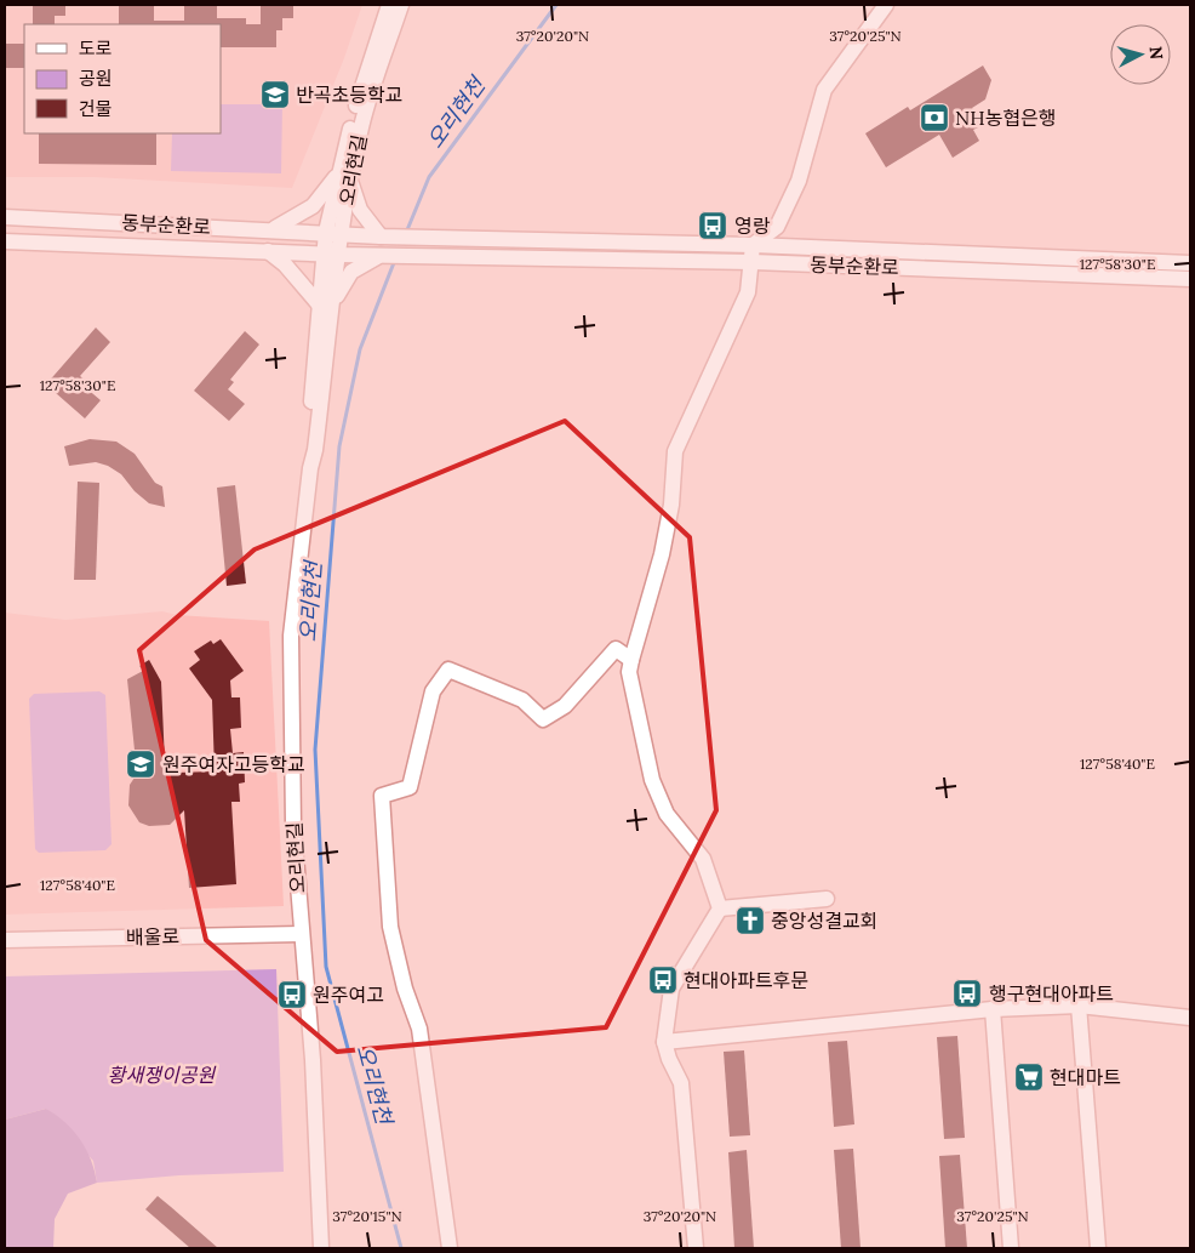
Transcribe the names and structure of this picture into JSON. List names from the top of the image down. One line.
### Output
{"streets":{"street":["오리현길","동부순환로","배울로"]},"crossings":[["오리현길","동부순환로"],["오리현길","배울로"]],"water":["오리현천"],"parks":["황새쟁이공원"],"places":{"school or university":["반곡초등학교","원주여자고등학교"],"bank":["NH농협은행"],"bus stop":["영랑","현대아파트후문","행구현대아파트","원주여고"],"church":["중앙성결교회"],"supermarket":["현대마트"]},"legend":["도로","공원","건물"],"north":"right","coordinates":["37°20'20\"N","37°20'25\"N","127°58'30\"E","127°58'40\"E","37°20'15\"N"]}
